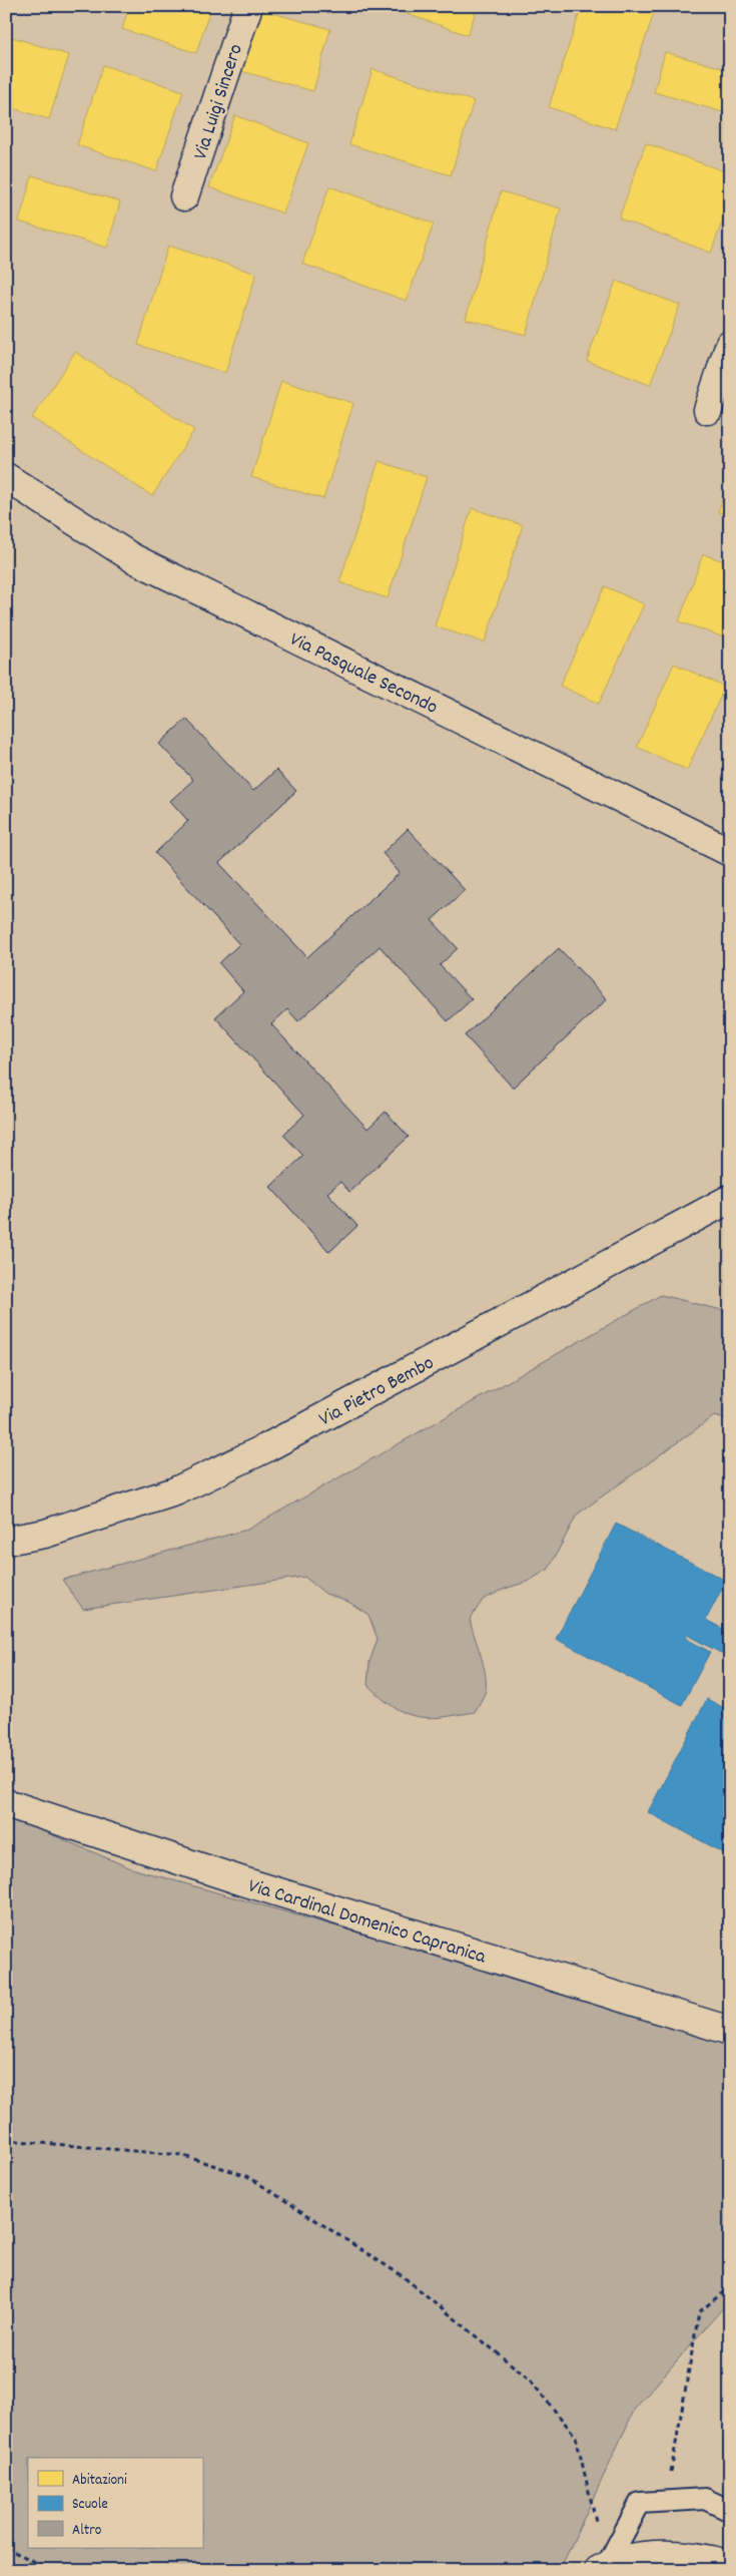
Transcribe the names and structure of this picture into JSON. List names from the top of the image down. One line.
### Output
{"streets":{"street":["Via Luigi Sincero","Via Pasquale Secondo","Via Pietro Bembo","Via Cardinal Domenico Capranica"]},"legend":["Abitazioni","Scuole","Altro"]}
